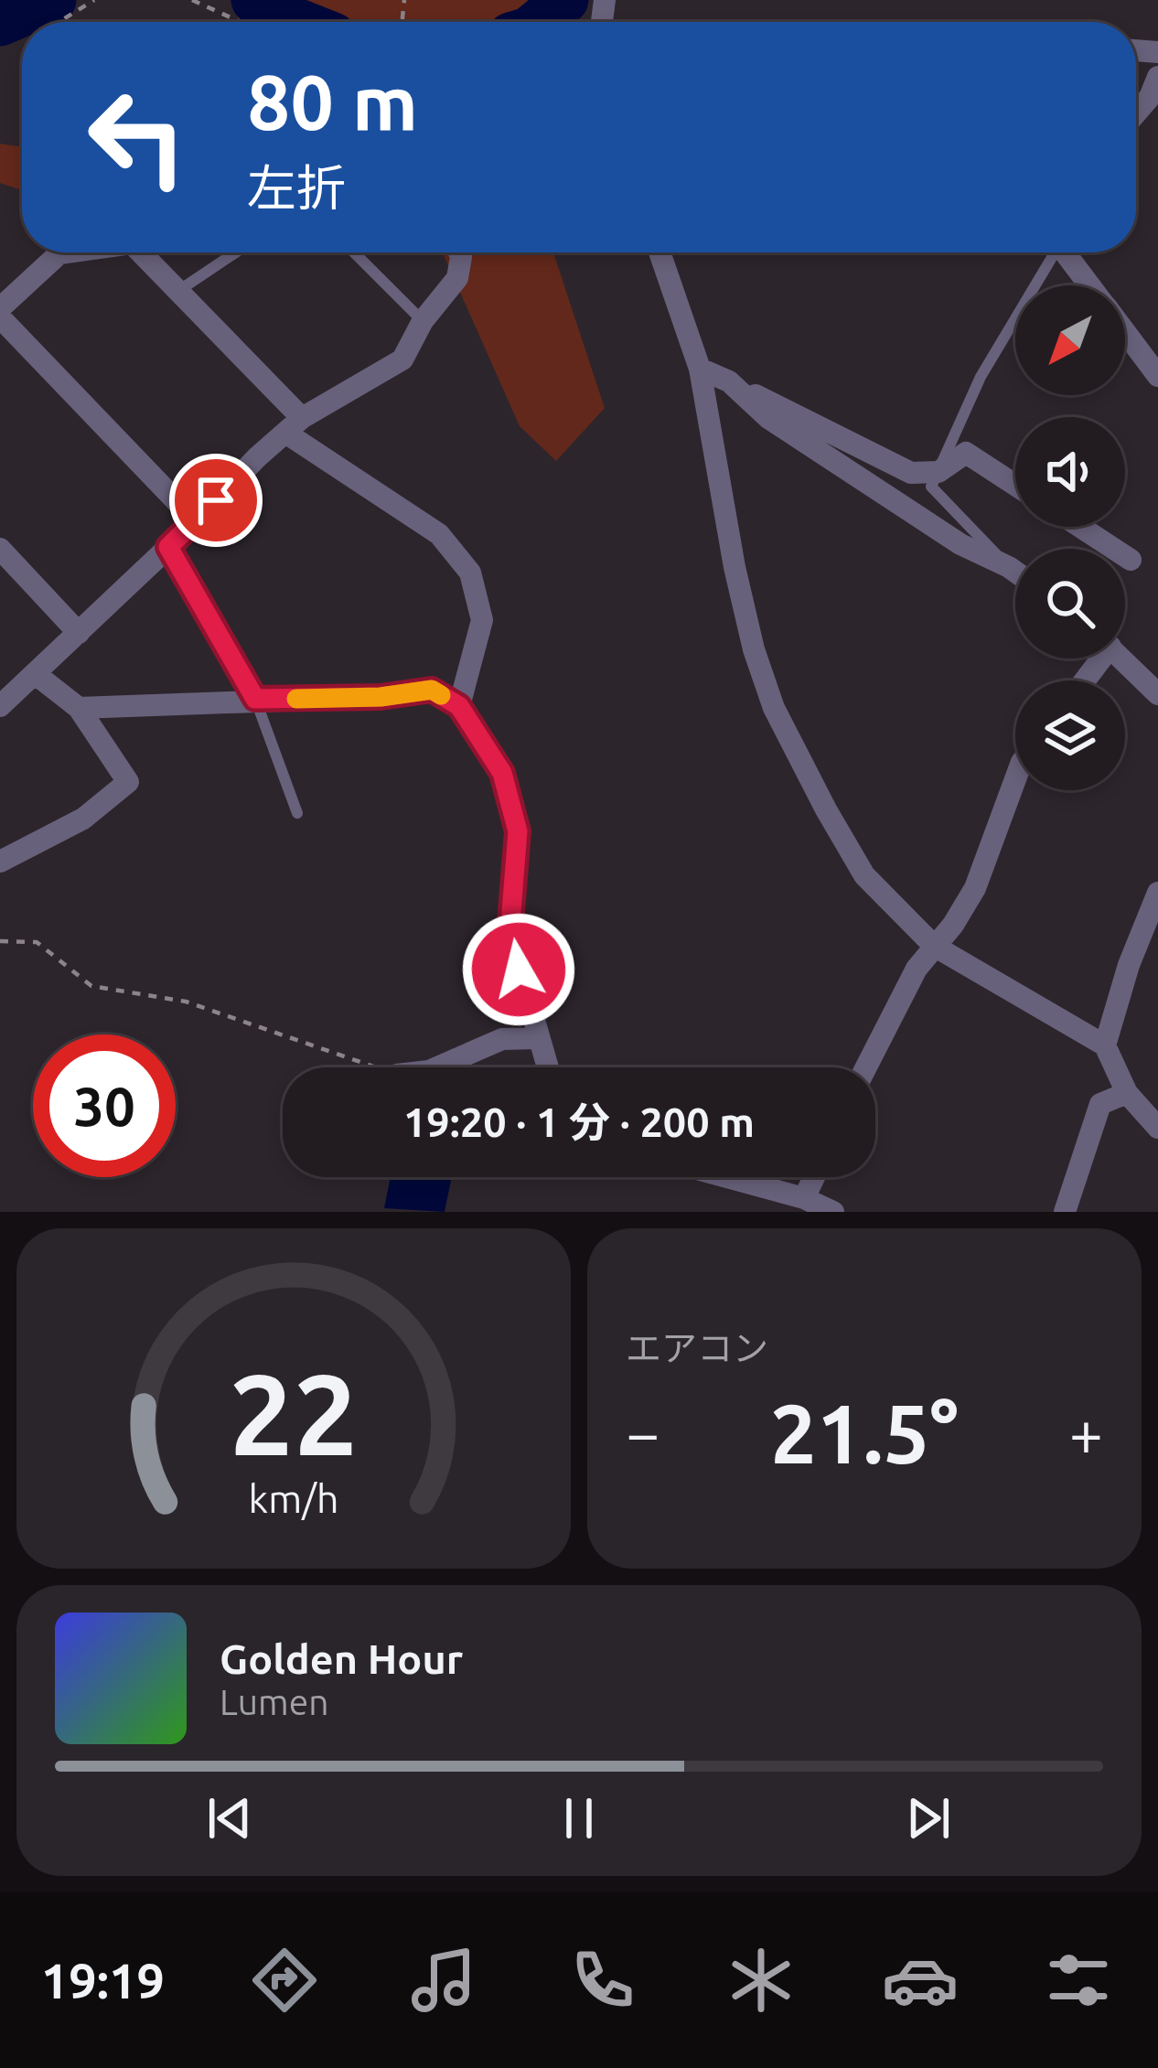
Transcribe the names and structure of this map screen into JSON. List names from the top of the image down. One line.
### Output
{"north":"bottom left","page":{"turn":["80 m","左折"],"limit":"30","trip":"19:20 · 1 分 · 200 m","tile":"エアコン","heat":["−","21.5°","+"],"song":["Golden Hour","Lumen"],"tabs":"19:19","gauge":["22","km/h"]}}
